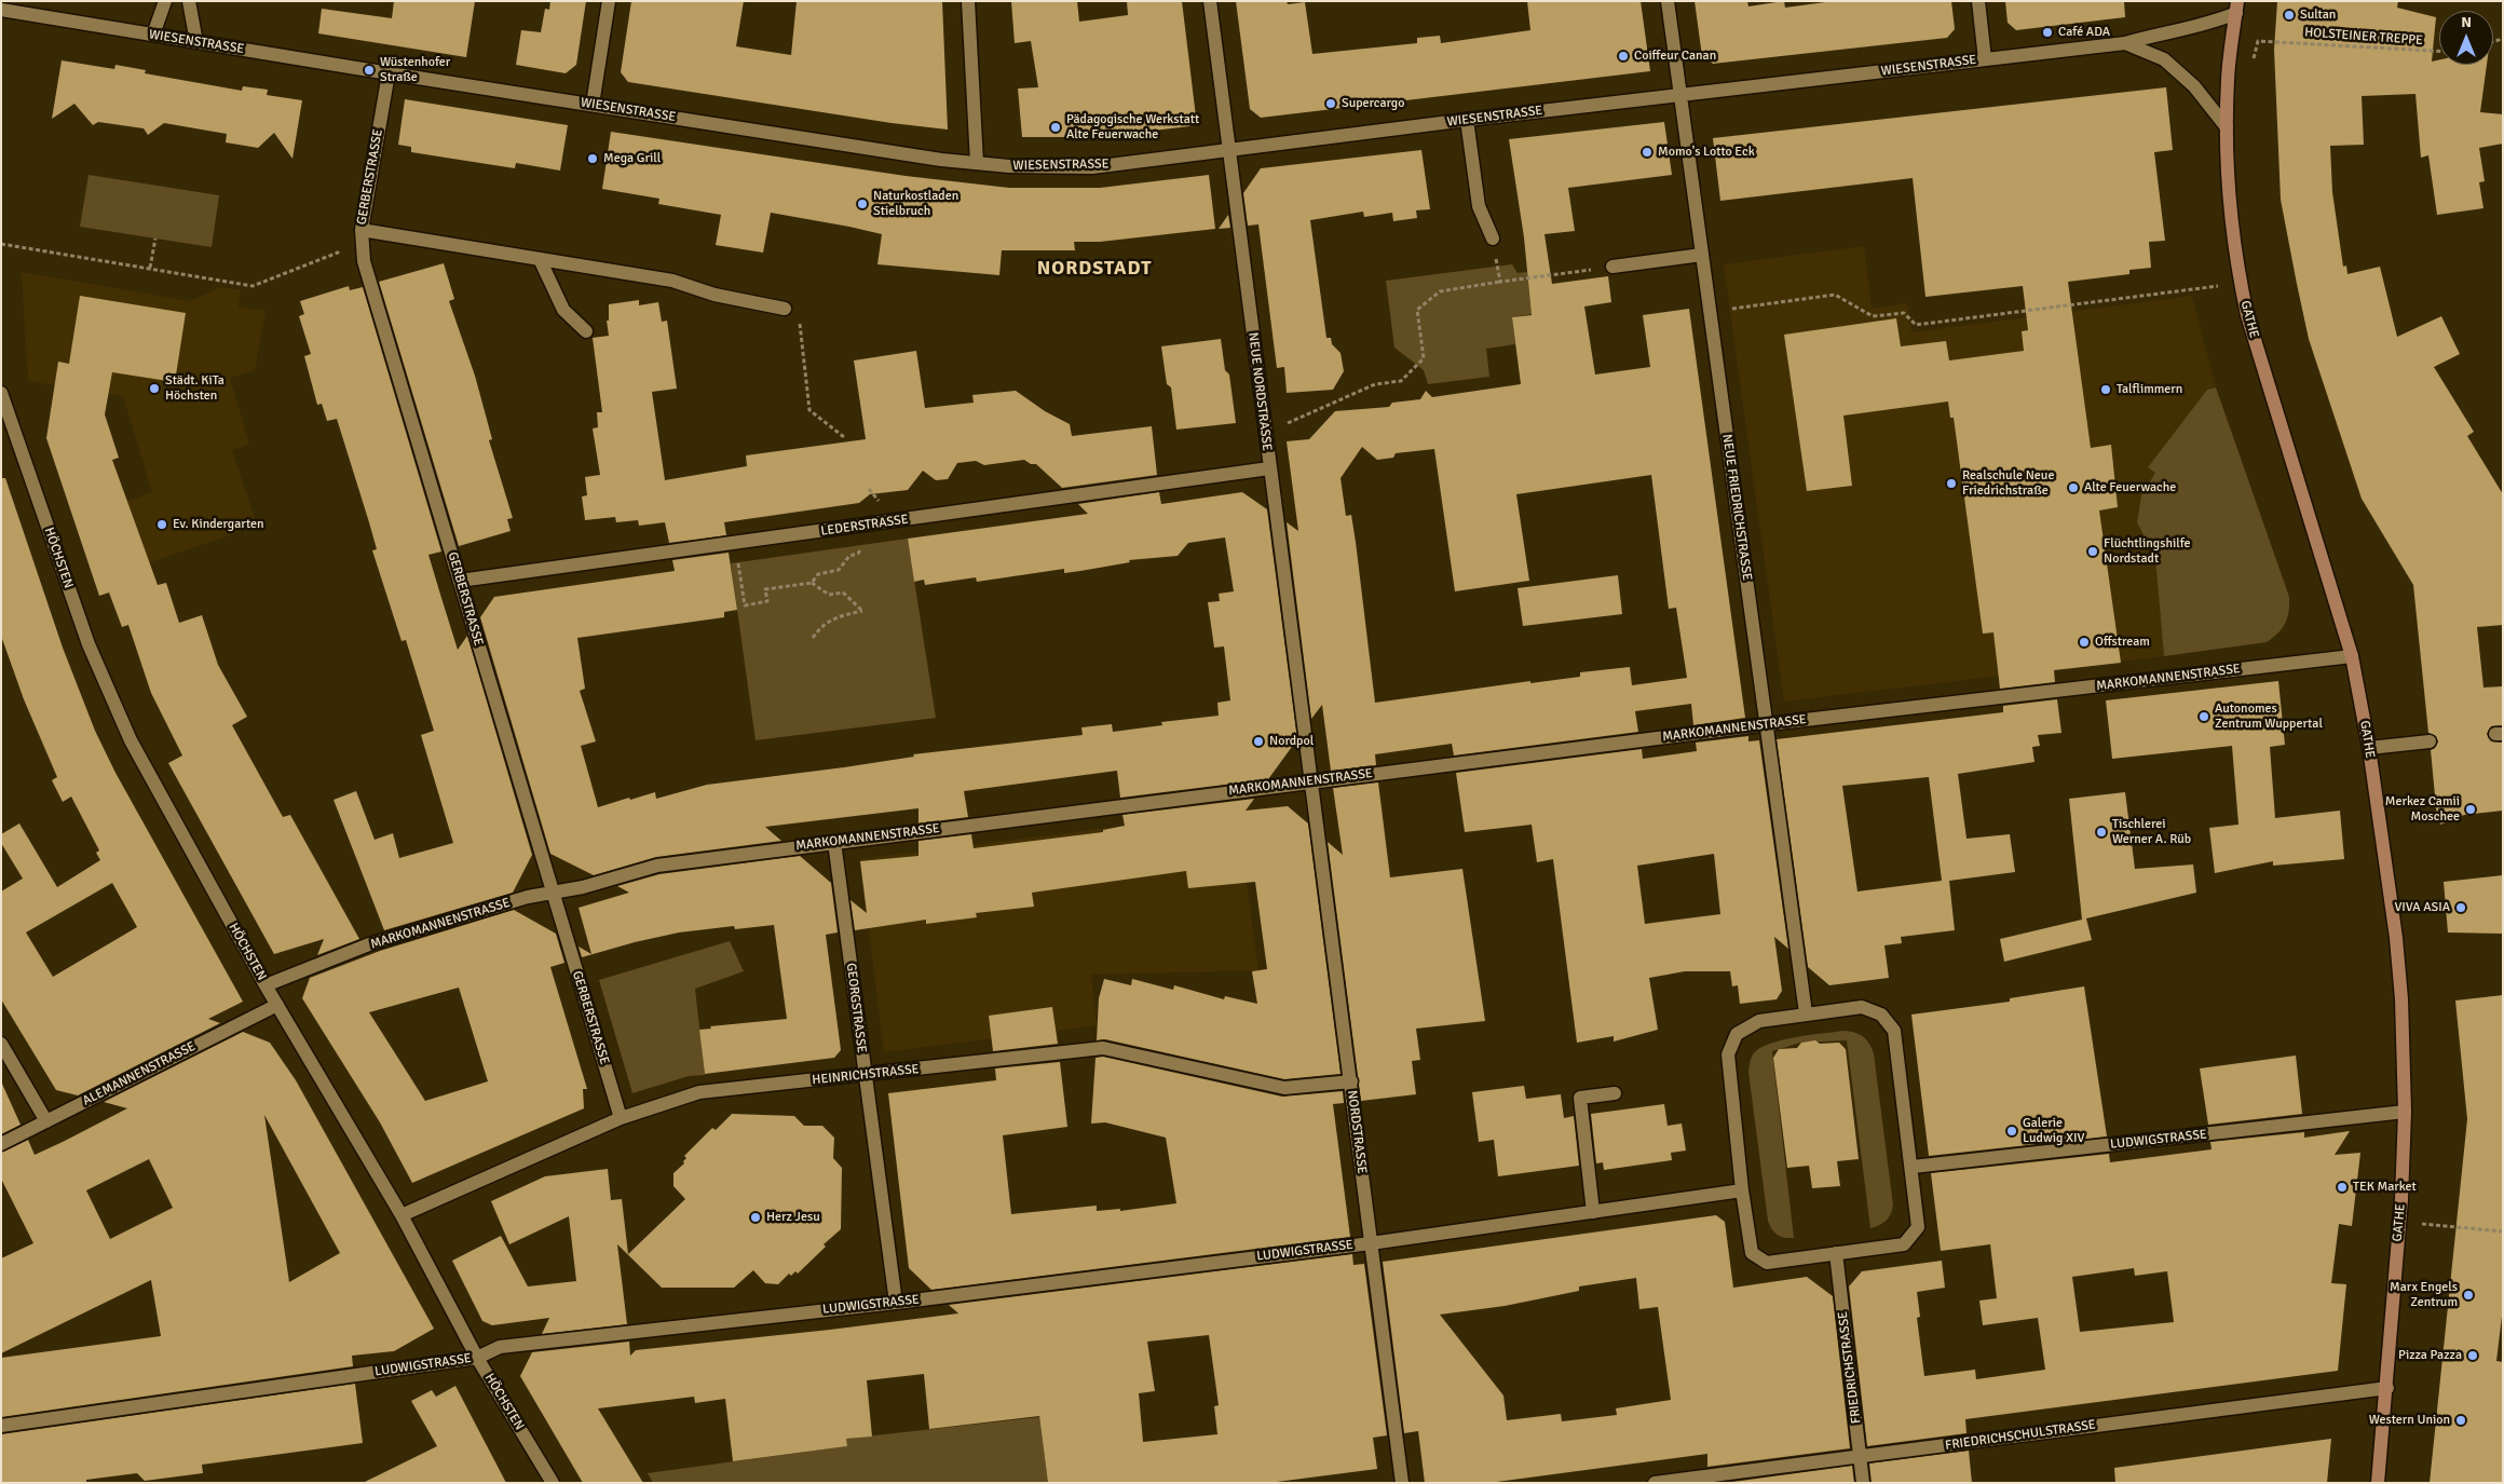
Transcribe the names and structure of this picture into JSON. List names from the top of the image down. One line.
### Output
{"streets":{"main road":["GATHE"],"street":["WIESENSTRASSE","GERBERSTRASSE","NEUE NORDSTRASSE","NEUE FRIEDRICHSTRASSE","LEDERSTRASSE","HÖCHSTEN","MARKOMANNENSTRASSE","GEORGSTRASSE","ALEMANNENSTRASSE","HEINRICHSTRASSE","NORDSTRASSE","LUDWIGSTRASSE","FRIEDRICHSTRASSE","FRIEDRICHSCHULSTRASSE"],"path":["HOLSTEINER TREPPE"]},"crossings":[["WIESENSTRASSE","GERBERSTRASSE"],["WIESENSTRASSE","GATHE"],["WIESENSTRASSE","NEUE NORDSTRASSE"],["WIESENSTRASSE","NEUE FRIEDRICHSTRASSE"],["GERBERSTRASSE","LEDERSTRASSE"],["GERBERSTRASSE","MARKOMANNENSTRASSE"],["GERBERSTRASSE","HEINRICHSTRASSE"],["GATHE","MARKOMANNENSTRASSE"],["GATHE","LUDWIGSTRASSE"],["GATHE","FRIEDRICHSCHULSTRASSE"],["NEUE NORDSTRASSE","LEDERSTRASSE"],["NEUE NORDSTRASSE","MARKOMANNENSTRASSE"],["NEUE NORDSTRASSE","NORDSTRASSE"],["NEUE FRIEDRICHSTRASSE","MARKOMANNENSTRASSE"],["HÖCHSTEN","MARKOMANNENSTRASSE"],["HÖCHSTEN","ALEMANNENSTRASSE"],["HÖCHSTEN","HEINRICHSTRASSE"],["HÖCHSTEN","LUDWIGSTRASSE"],["MARKOMANNENSTRASSE","GEORGSTRASSE"],["MARKOMANNENSTRASSE","NORDSTRASSE"],["GEORGSTRASSE","HEINRICHSTRASSE"],["GEORGSTRASSE","LUDWIGSTRASSE"],["HEINRICHSTRASSE","NORDSTRASSE"],["NORDSTRASSE","LUDWIGSTRASSE"],["FRIEDRICHSTRASSE","FRIEDRICHSCHULSTRASSE"]],"districts":["NORDSTADT"],"places":["Sultan","Café ADA","Coiffeur Canan","Wüstenhofer Straße","Supercargo","Pädagogische Werkstatt Alte Feuerwache","Momo's Lotto Eck","Mega Grill","Naturkostladen Stielbruch","Städt. KiTa Höchsten","Talflimmern","Realschule Neue Friedrichstraße","Alte Feuerwache","Ev. Kindergarten","Flüchtlingshilfe Nordstadt","Offstream","Autonomes Zentrum Wuppertal","Nordpol","Merkez Camii Moschee","Tischlerei Werner A. Rüb","VIVA ASIA","Galerie Ludwig XIV","TEK Market","Herz Jesu","Marx Engels Zentrum","Pizza Pazza","Western Union"],"north":"top"}
